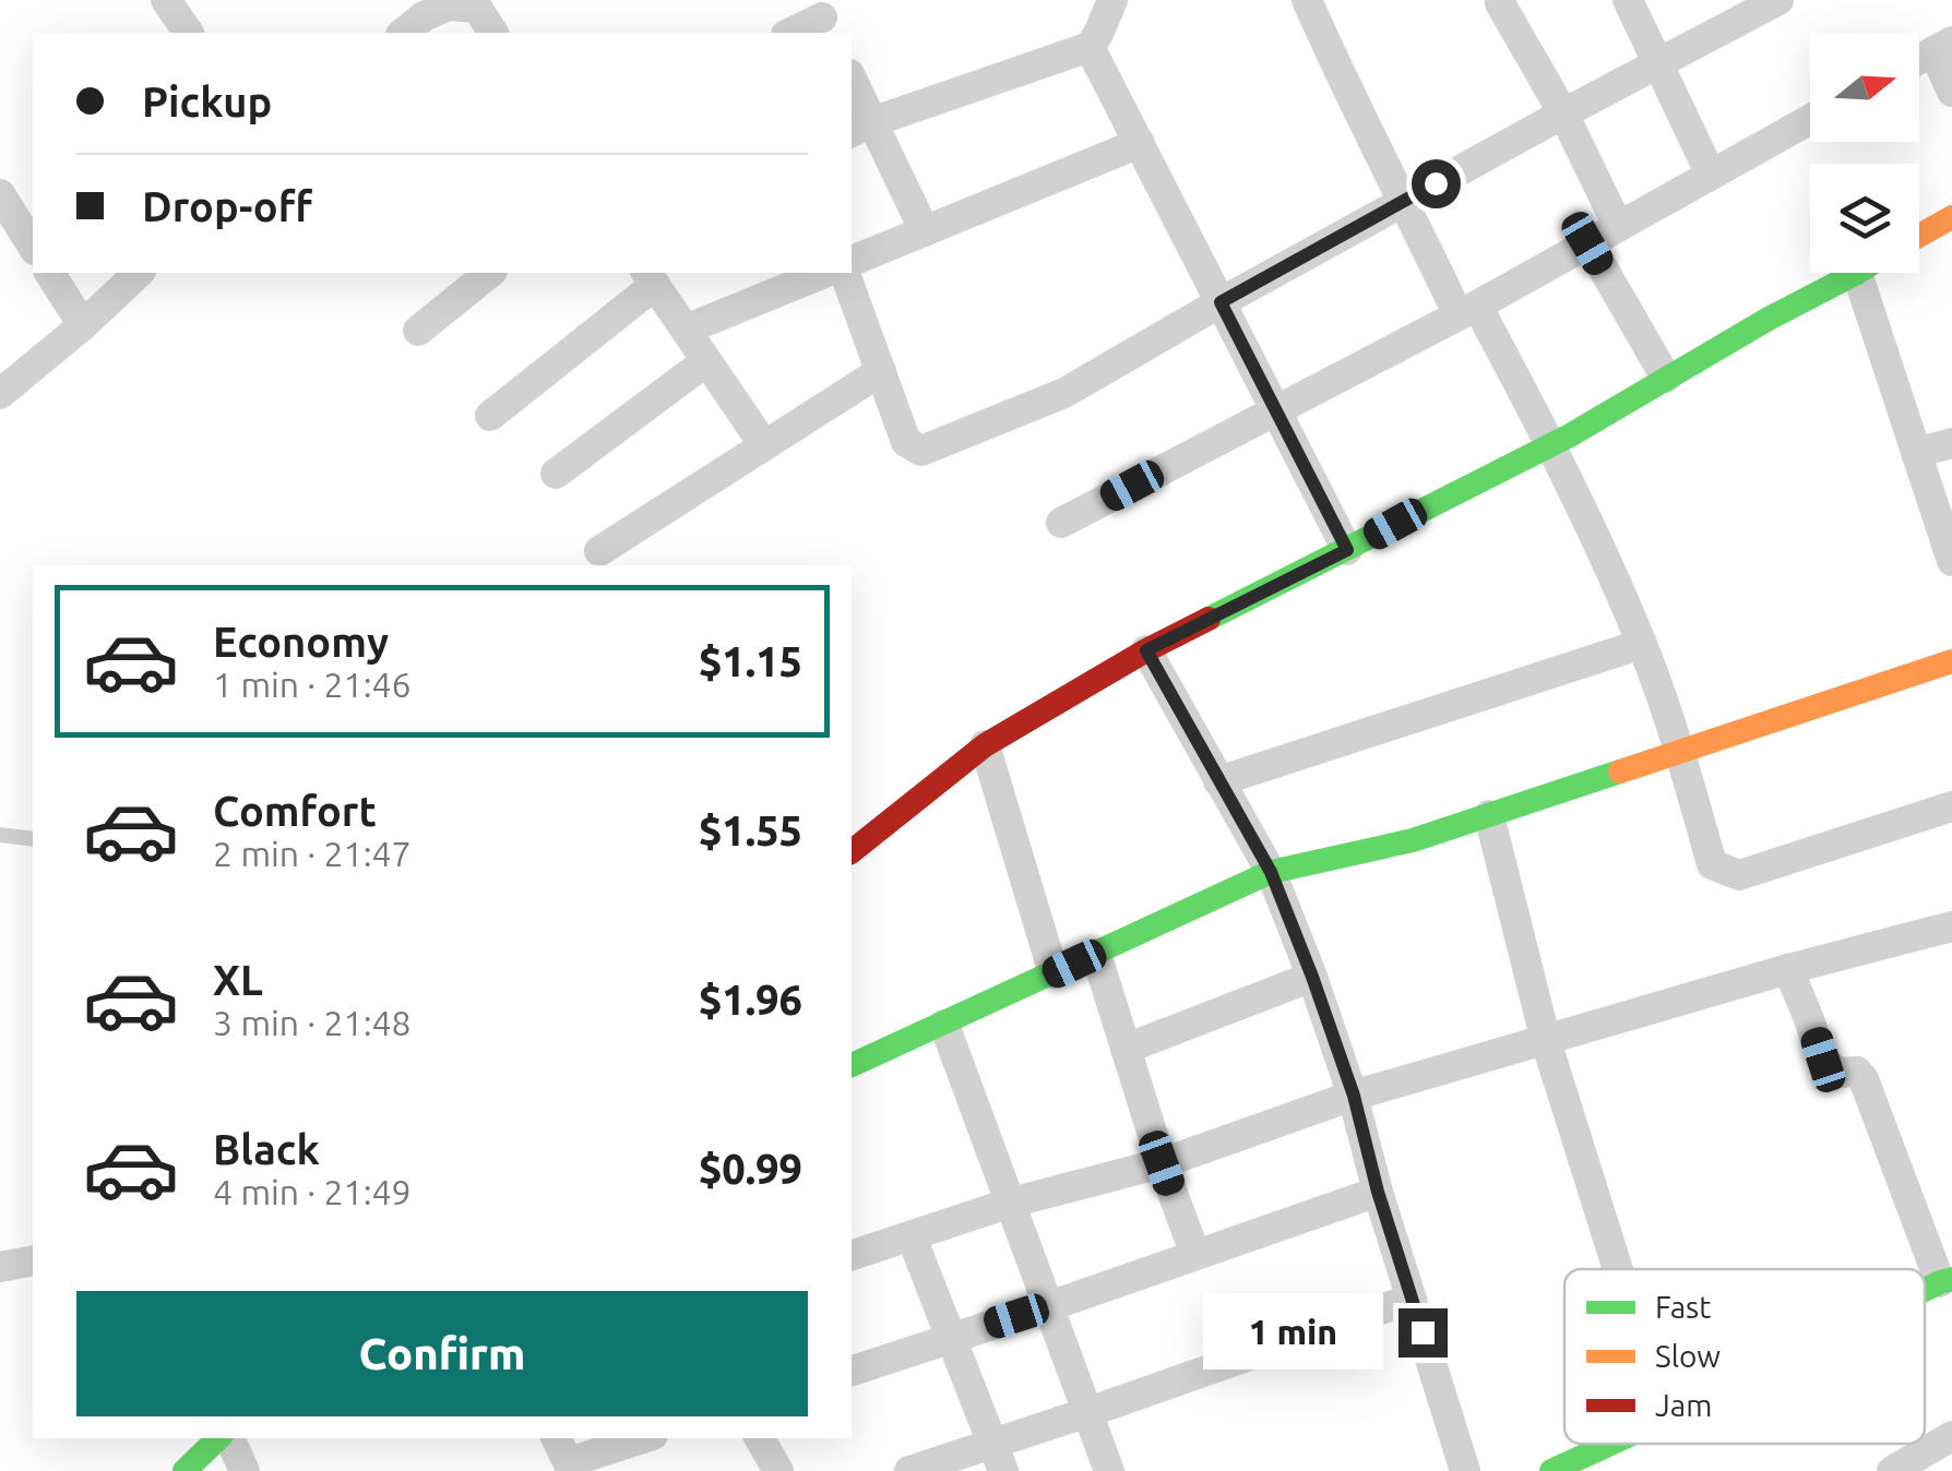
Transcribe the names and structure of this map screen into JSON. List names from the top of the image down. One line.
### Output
{"legend":["Fast","Slow","Jam"],"north":"right","page":{"banner":["Pickup","Drop-off"],"list":[{"name":"Economy","note":"1 min · 21:46","value":"$1.15"},{"name":"Comfort","note":"2 min · 21:47","value":"$1.55"},{"name":"XL","note":"3 min · 21:48","value":"$1.96"},{"name":"Black","note":"4 min · 21:49","value":"$0.99"}],"buttons":"Confirm","bubble":"1 min"}}
